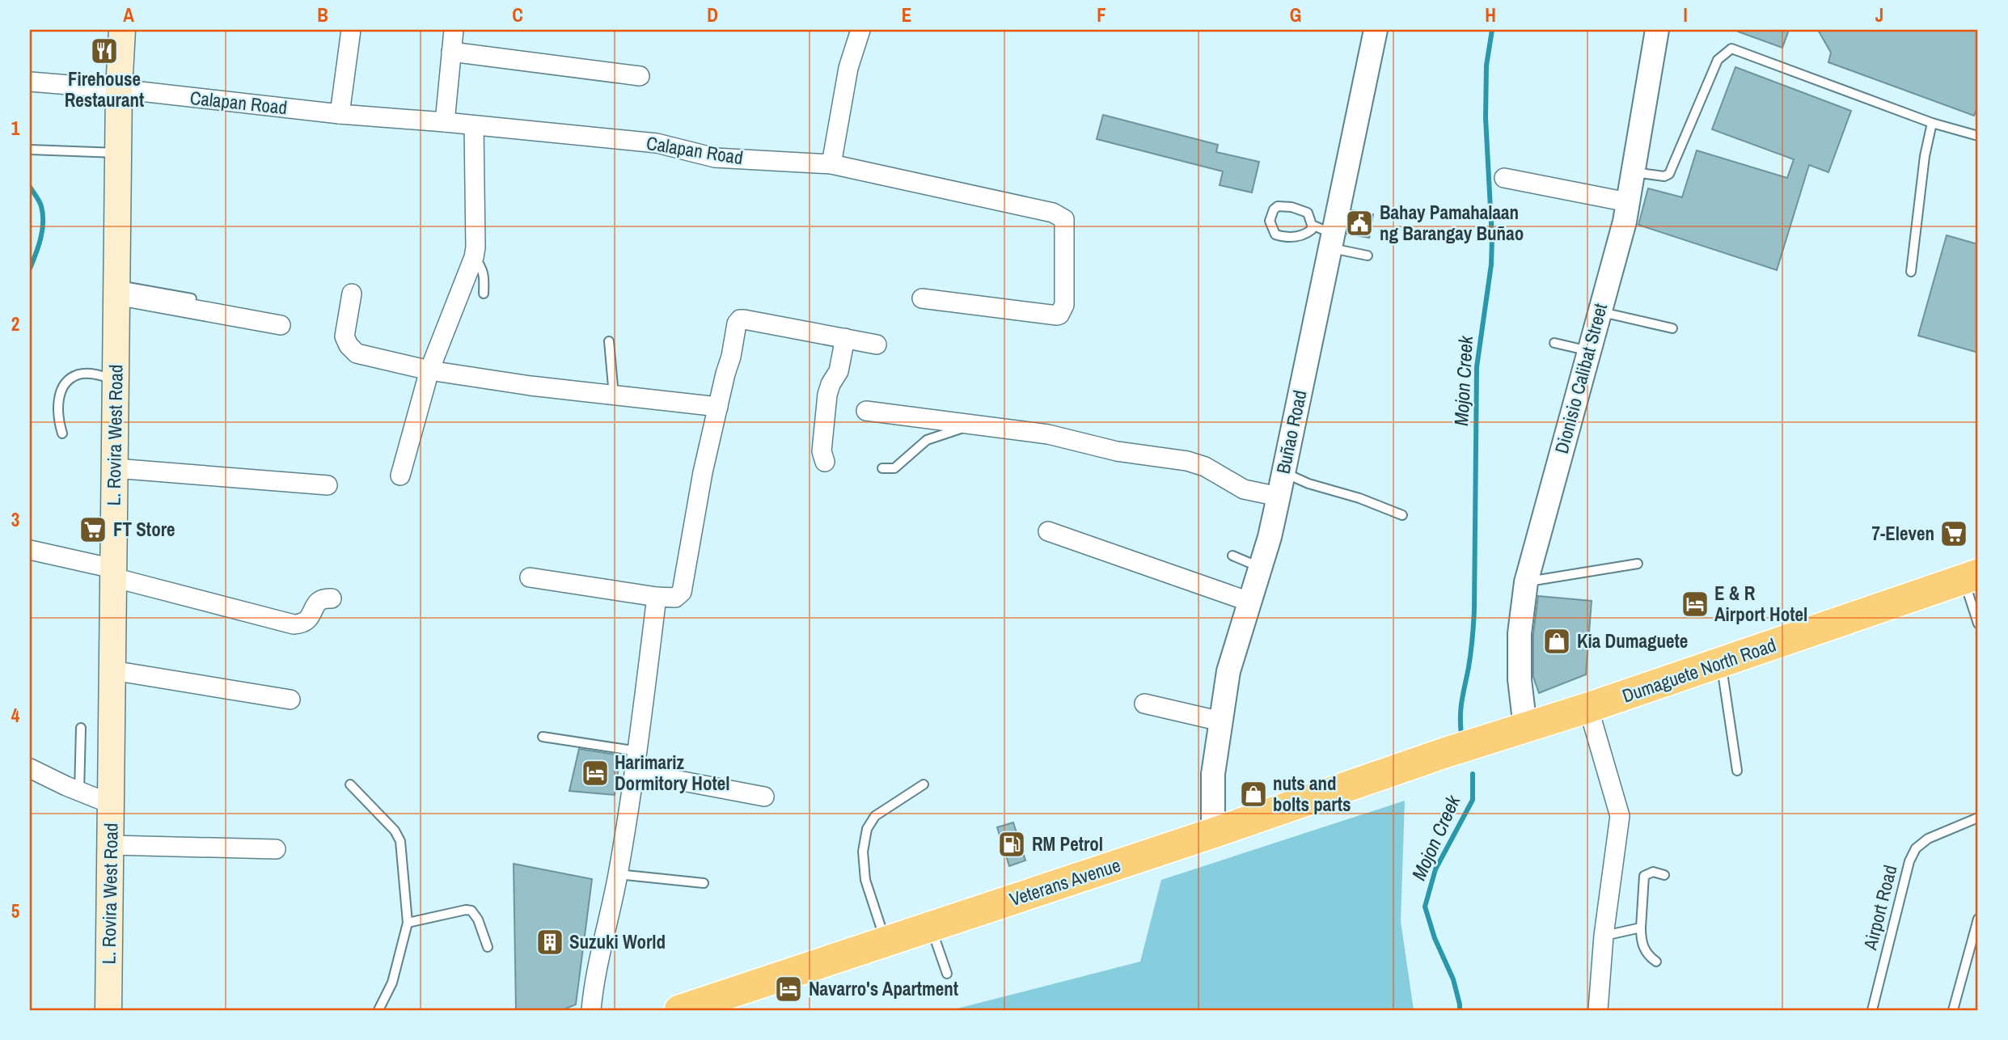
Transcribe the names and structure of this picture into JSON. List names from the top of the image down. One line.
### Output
{"streets":{"highway":["Dumaguete North Road","Veterans Avenue"],"main road":["L. Rovira West Road"],"street":["Calapan Road","Dionisio Calibat Street","Buñao Road"],"lane":["Airport Road"]},"crossings":[["Calapan Road","L. Rovira West Road"],["Dionisio Calibat Street","Dumaguete North Road"],["Buñao Road","Veterans Avenue"],["Dumaguete North Road","Veterans Avenue"]],"water":["Mojon Creek"],"places":{"restaurant":["Firehouse Restaurant"],"public building":["Bahay Pamahalaan ng Barangay Buñao"],"supermarket":["FT Store","7-Eleven"],"hotel":["E & R Airport Hotel","Harimariz Dormitory Hotel","Navarro's Apartment"],"shop":["Kia Dumaguete","nuts and bolts parts"],"fuel station":["RM Petrol"],"building":["Suzuki World"]},"grid":{"columns":["A","B","C","D","E","F","G","H","I","J"],"rows":["1","2","3","4","5"]}}
